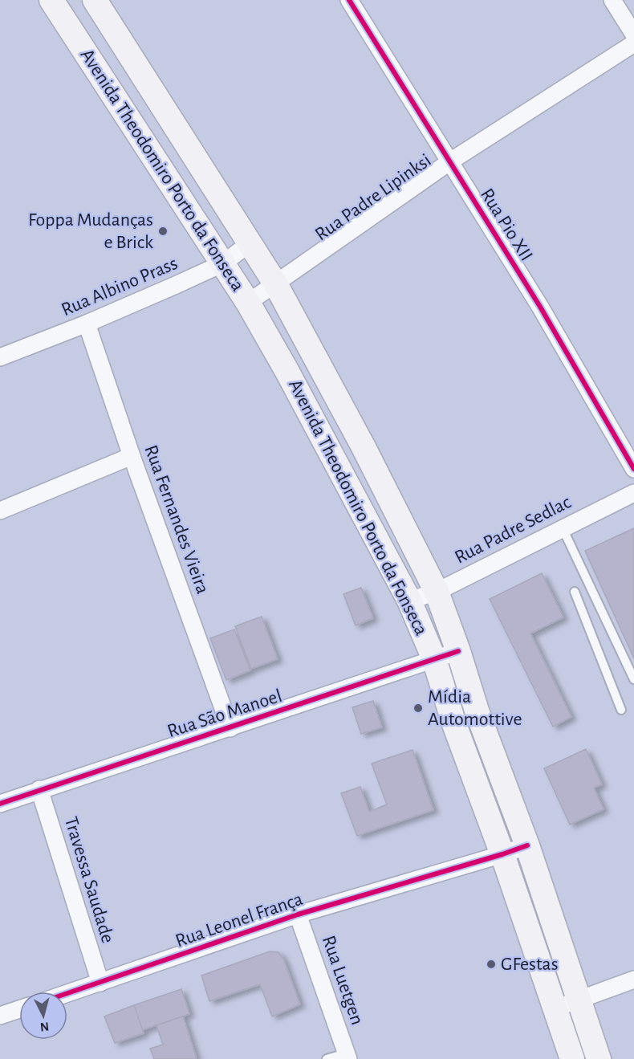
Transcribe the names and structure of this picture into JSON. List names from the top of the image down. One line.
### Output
{"streets":{"main road":["Avenida Theodomiro Porto da Fonseca"],"street":["Rua Padre Lipinksi","Rua Pio XII","Rua Albino Prass","Rua Fernandes Vieira","Rua Padre Sedlac","Rua São Manoel","Travessa Saudade","Rua Leonel França","Rua Luetgen"]},"crossings":[["Avenida Theodomiro Porto da Fonseca","Rua Padre Lipinksi"],["Avenida Theodomiro Porto da Fonseca","Rua Albino Prass"],["Avenida Theodomiro Porto da Fonseca","Rua Padre Sedlac"],["Avenida Theodomiro Porto da Fonseca","Rua São Manoel"],["Avenida Theodomiro Porto da Fonseca","Rua Leonel França"],["Rua Padre Lipinksi","Rua Pio XII"],["Rua Albino Prass","Rua Fernandes Vieira"],["Rua Fernandes Vieira","Rua São Manoel"],["Rua São Manoel","Travessa Saudade"],["Travessa Saudade","Rua Leonel França"],["Rua Leonel França","Rua Luetgen"]],"places":["Foppa Mudanças e Brick","Mídia Automottive","GFestas"],"north":"bottom"}
